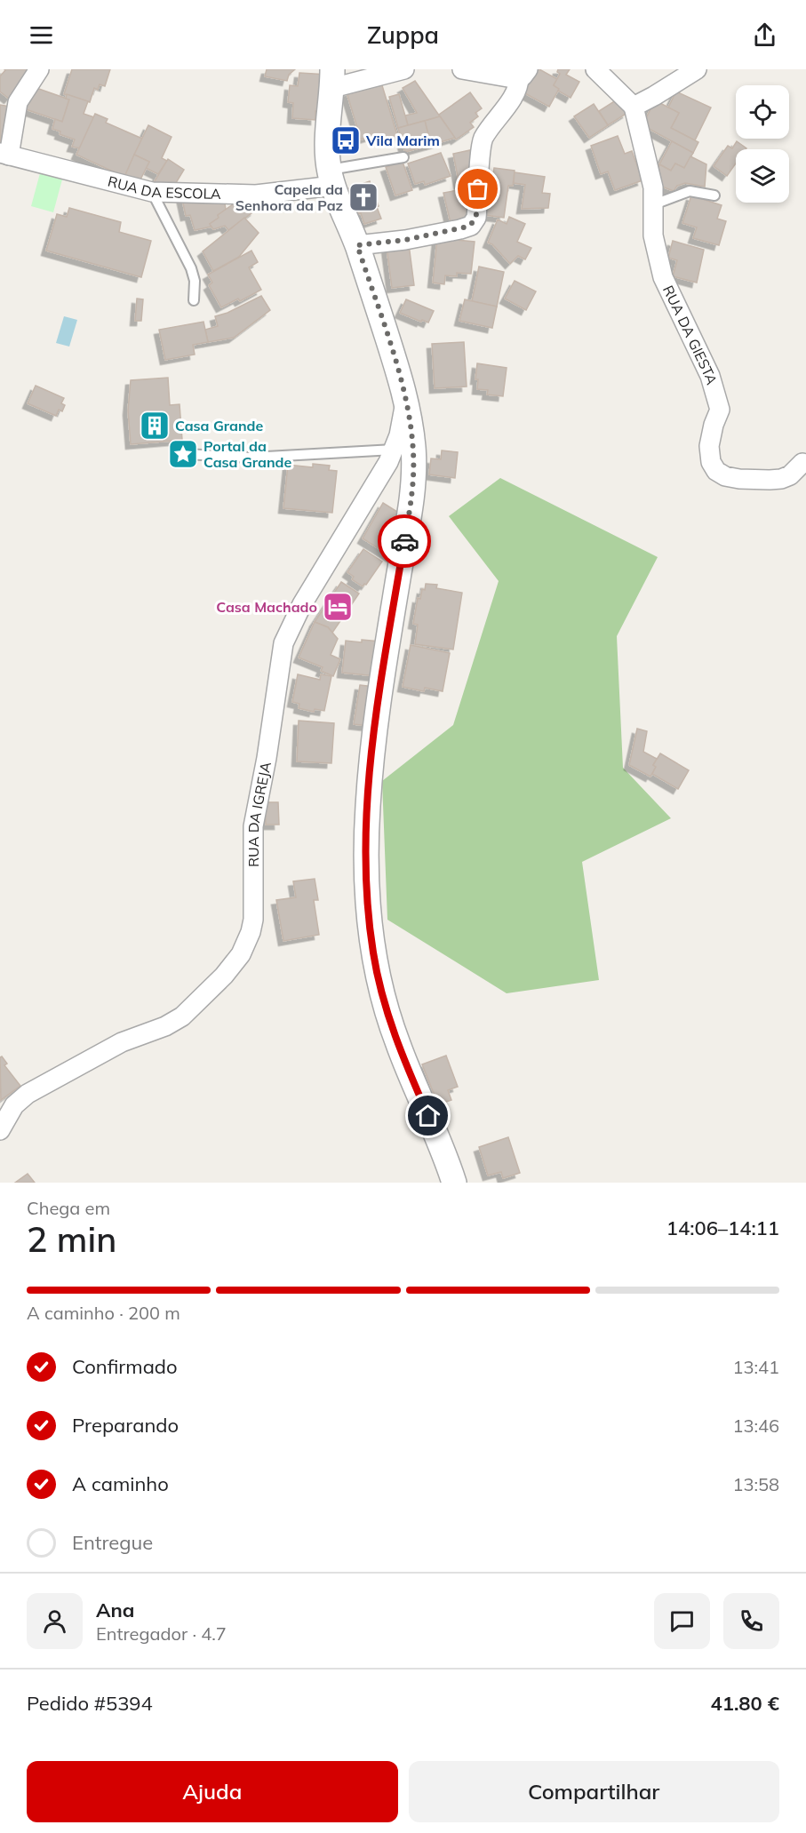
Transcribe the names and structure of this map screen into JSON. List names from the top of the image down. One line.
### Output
{"streets":{"street":["RUA DA ESCOLA","RUA DA GIESTA","RUA DA IGREJA"]},"places":{"bus stop":["Vila Marim"],"church":["Capela da Senhora da Paz"],"building":["Casa Grande"],"place":["Portal da Casa Grande"],"hotel":["Casa Machado"]},"page":{"header":"Zuppa","heading":["2 min","Chega em","14:06–14:11"],"panel":["Ana","Entregador · 4.7","Pedido #5394","41.80 €"],"bar":"A caminho · 200 m","list":[["Confirmado","13:41"],["Preparando","13:46"],["A caminho","13:58"],"Entregue"],"buttons":["Ajuda","Compartilhar"]}}
